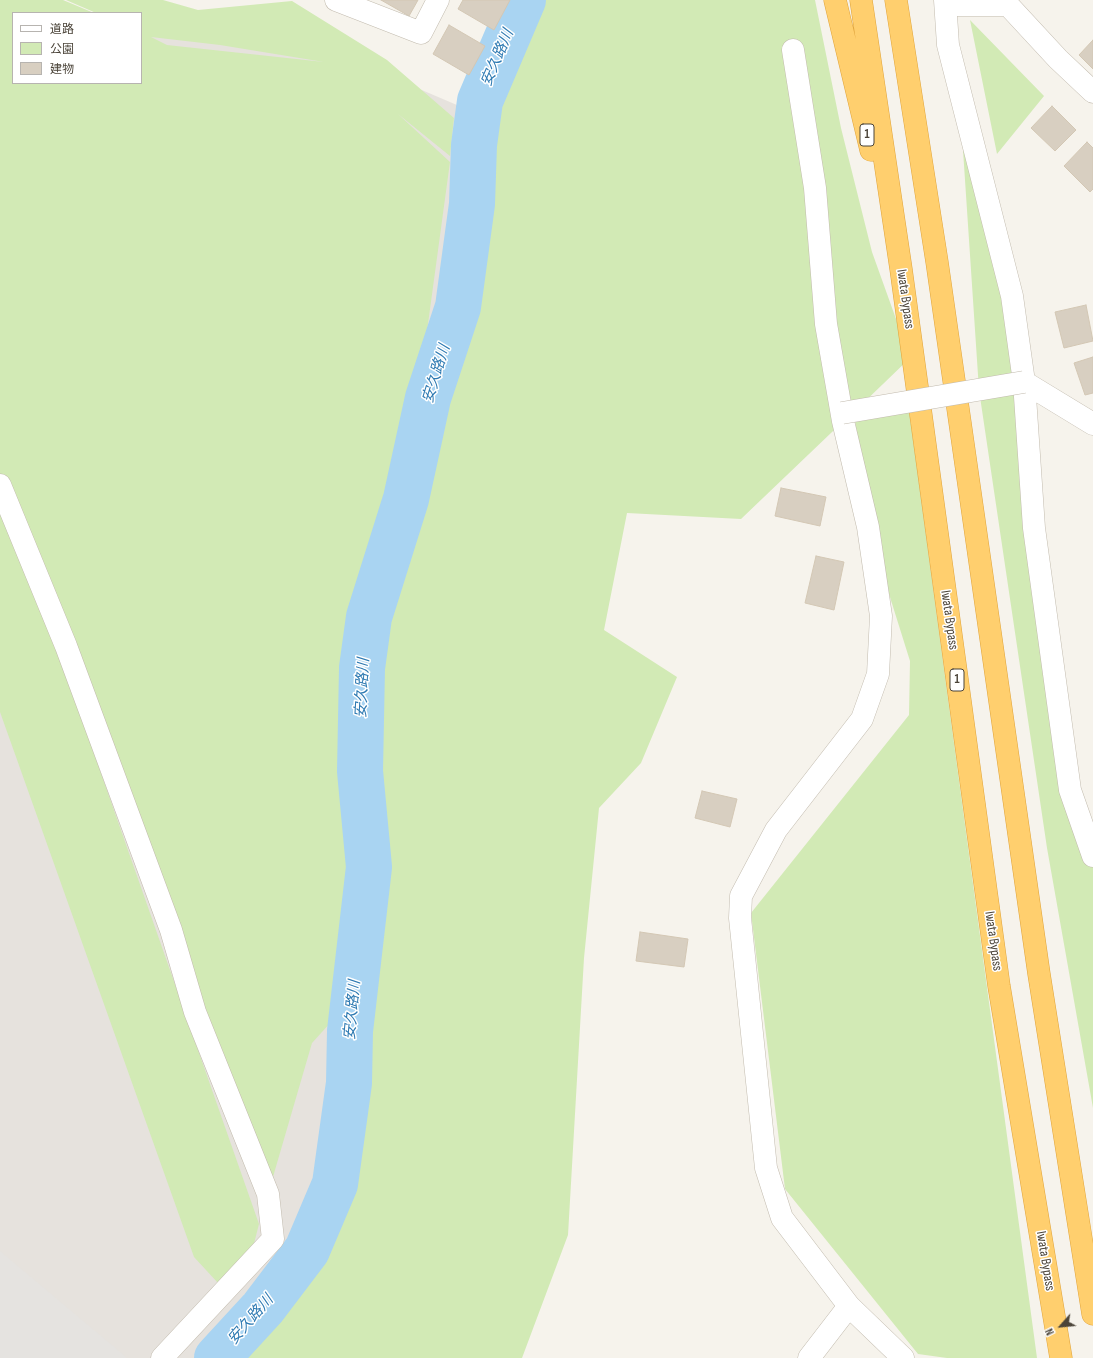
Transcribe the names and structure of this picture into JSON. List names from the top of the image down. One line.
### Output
{"streets":{"highway":["1","Iwata Bypass"]},"crossings":[["1","Iwata Bypass"]],"water":["安久路川"],"legend":["道路","公園","建物"],"north":"bottom left"}
